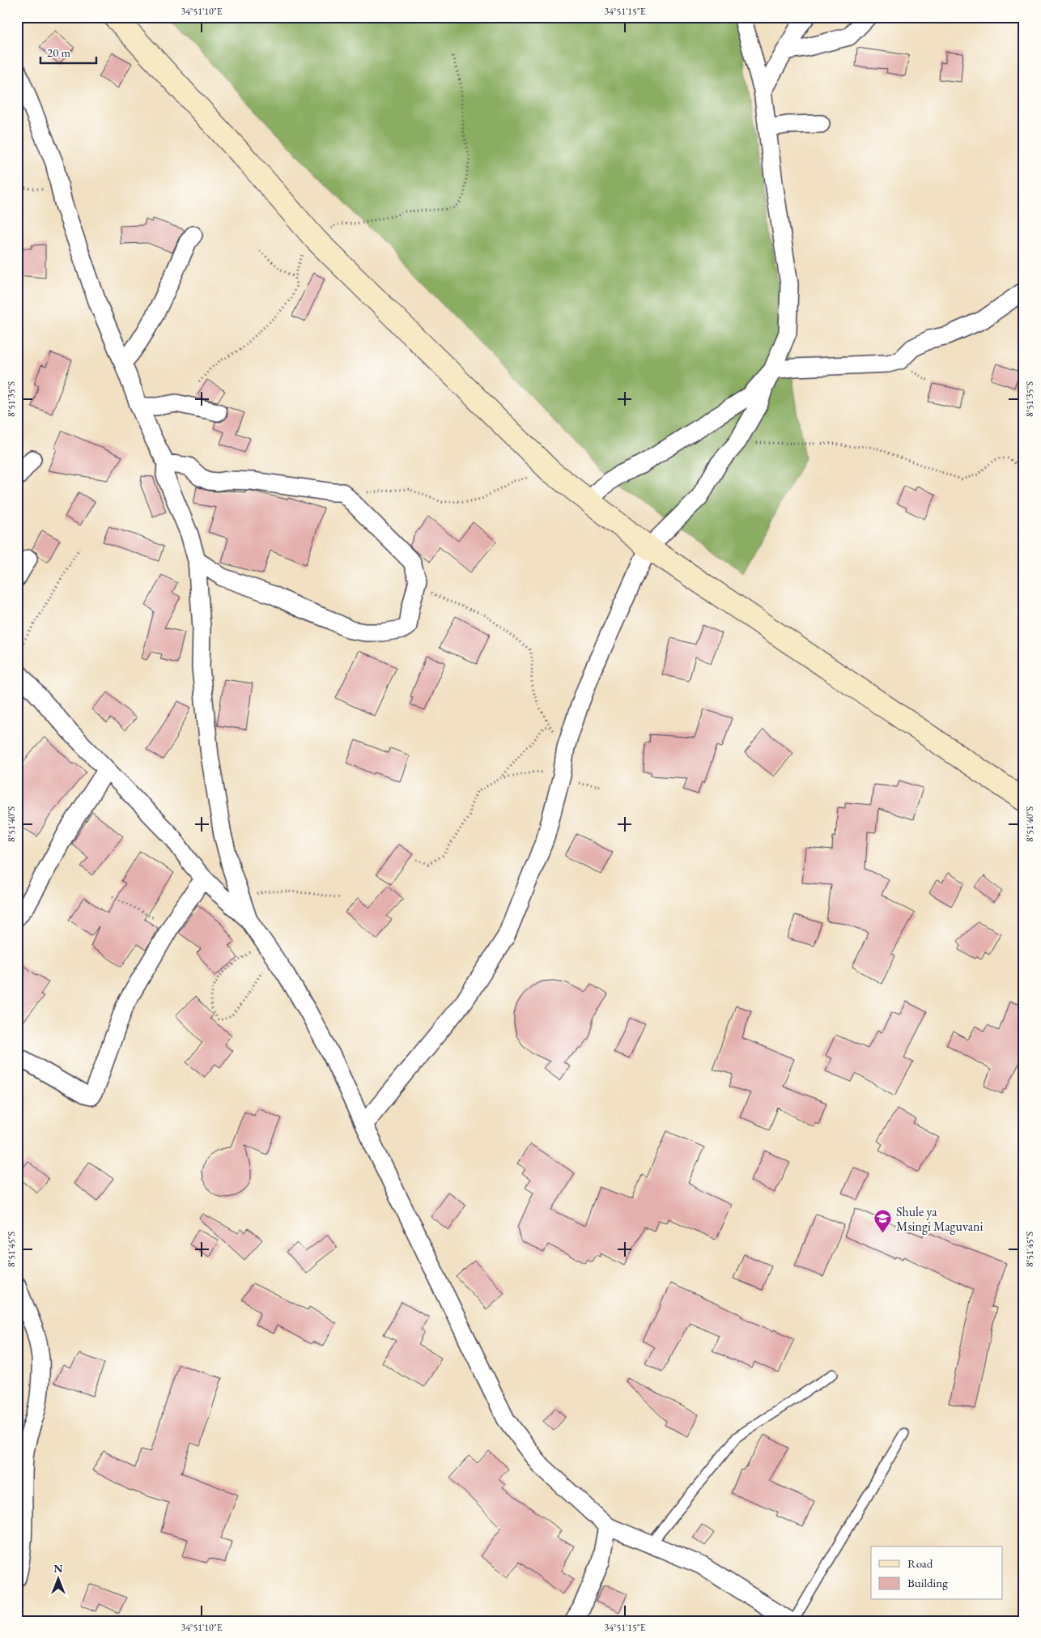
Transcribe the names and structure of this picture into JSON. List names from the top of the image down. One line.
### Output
{"places":{"school or university":["Shule ya Msingi Maguvani"]},"legend":["Road","Building"],"scale_bar":"20 m","north":"top","coordinates":["34°51'10\"E","34°51'15\"E","8°51'35\"S","8°51'40\"S","8°51'45\"S"]}
